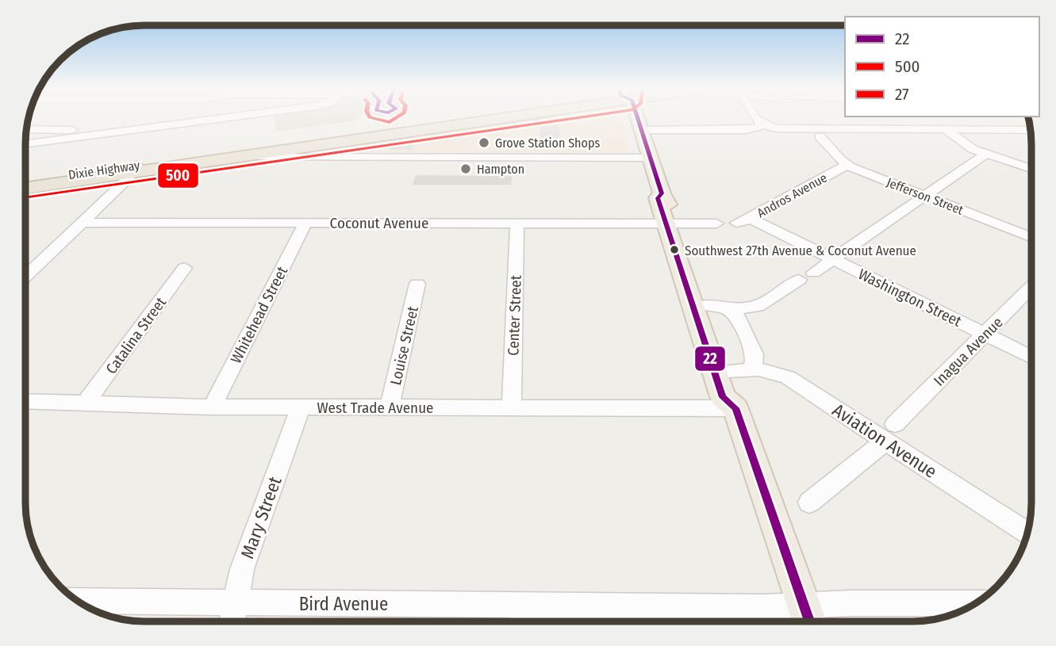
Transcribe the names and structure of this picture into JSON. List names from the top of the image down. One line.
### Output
{"streets":{"highway":["Dixie Highway"],"street":["Andros Avenue","Jefferson Street","Coconut Avenue","Washington Street","Whitehead Street","Center Street","Catalina Street","Louise Street","Inagua Avenue","West Trade Avenue","Aviation Avenue","Mary Street","Bird Avenue"]},"crossings":[["Andros Avenue","Jefferson Street"],["Andros Avenue","Washington Street"],["Coconut Avenue","Whitehead Street"],["Coconut Avenue","Center Street"],["Washington Street","Inagua Avenue"],["Whitehead Street","West Trade Avenue"],["Center Street","West Trade Avenue"],["Catalina Street","West Trade Avenue"],["Louise Street","West Trade Avenue"],["Inagua Avenue","Aviation Avenue"],["West Trade Avenue","Mary Street"],["Mary Street","Bird Avenue"]],"places":["Grove Station Shops","Hampton","Southwest 27th Avenue & Coconut Avenue"],"lines":["transit line 22","transit line 500","transit line 27"],"legend":["22","500","27"]}
